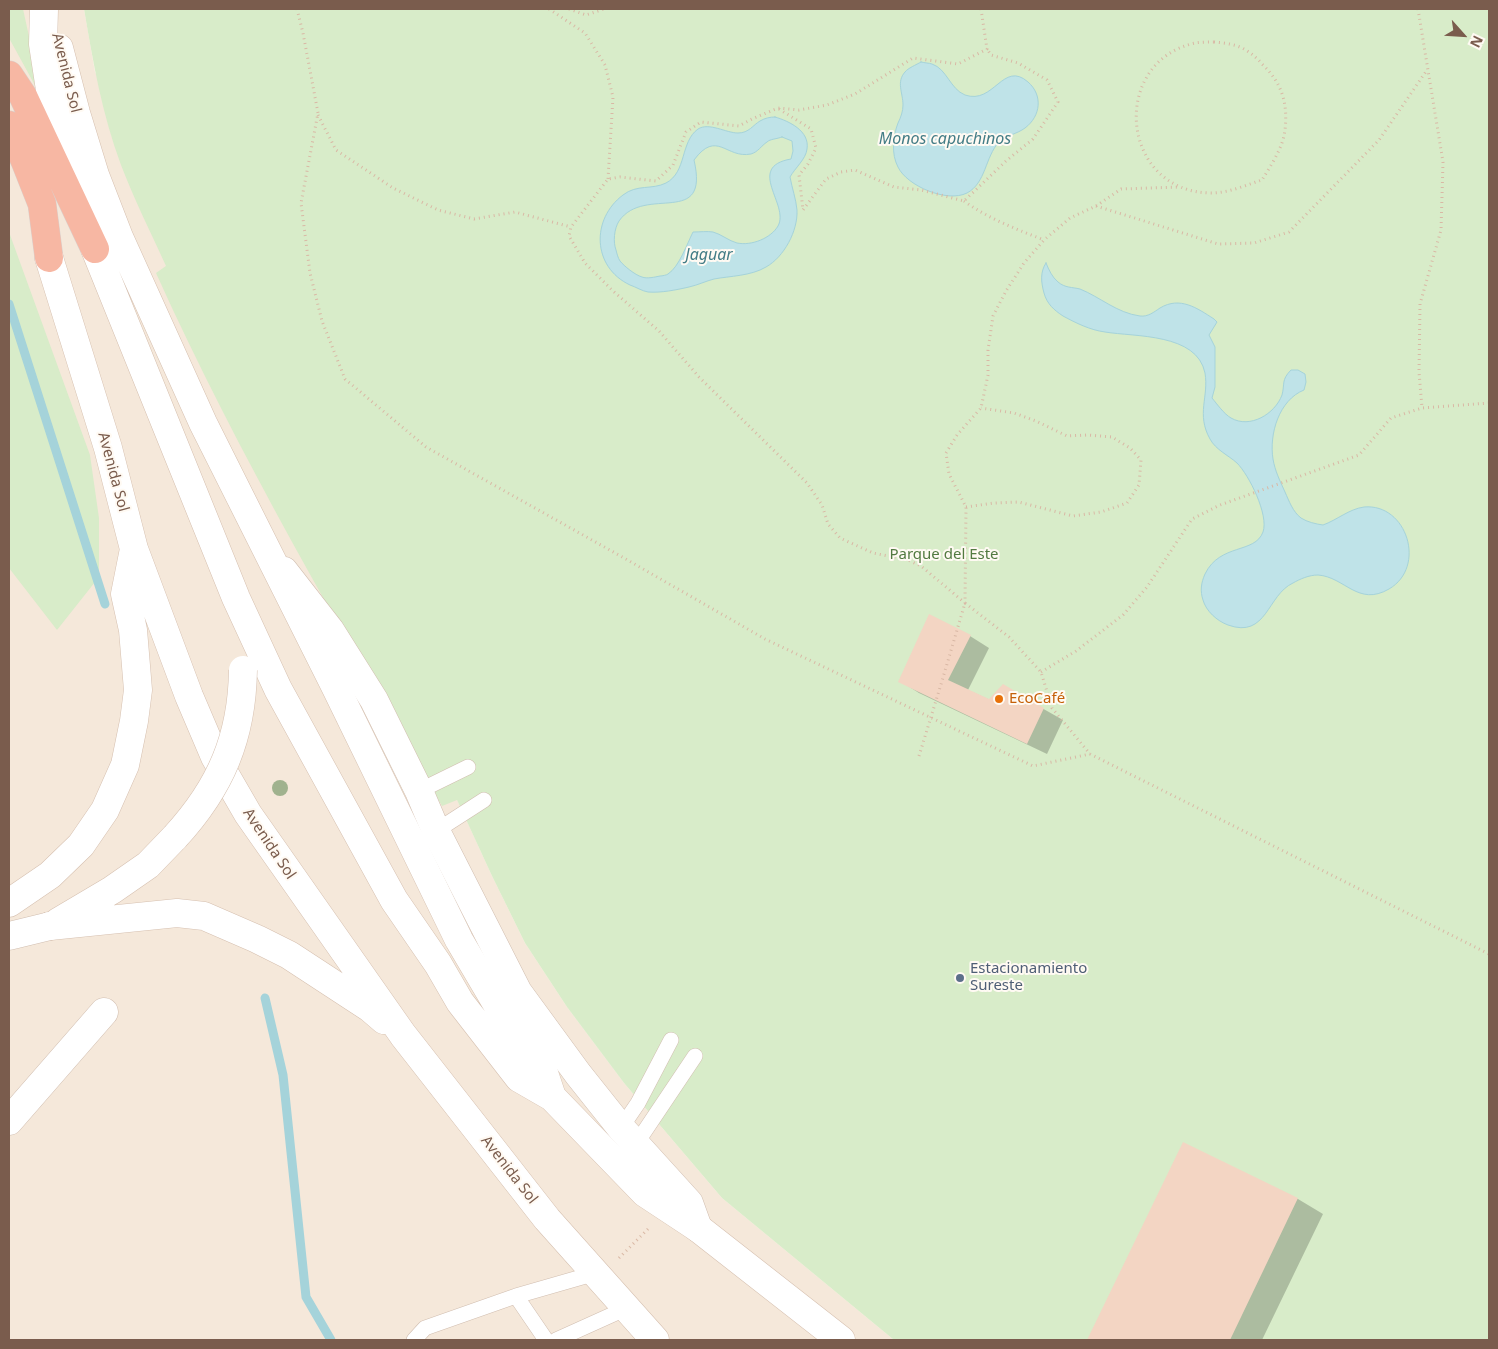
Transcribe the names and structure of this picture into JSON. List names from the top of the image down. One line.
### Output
{"streets":{"main road":["Avenida Sol"]},"water":["Monos capuchinos","Jaguar"],"parks":["Parque del Este"],"places":["EcoCafé","Estacionamiento Sureste"],"north":"bottom right"}
